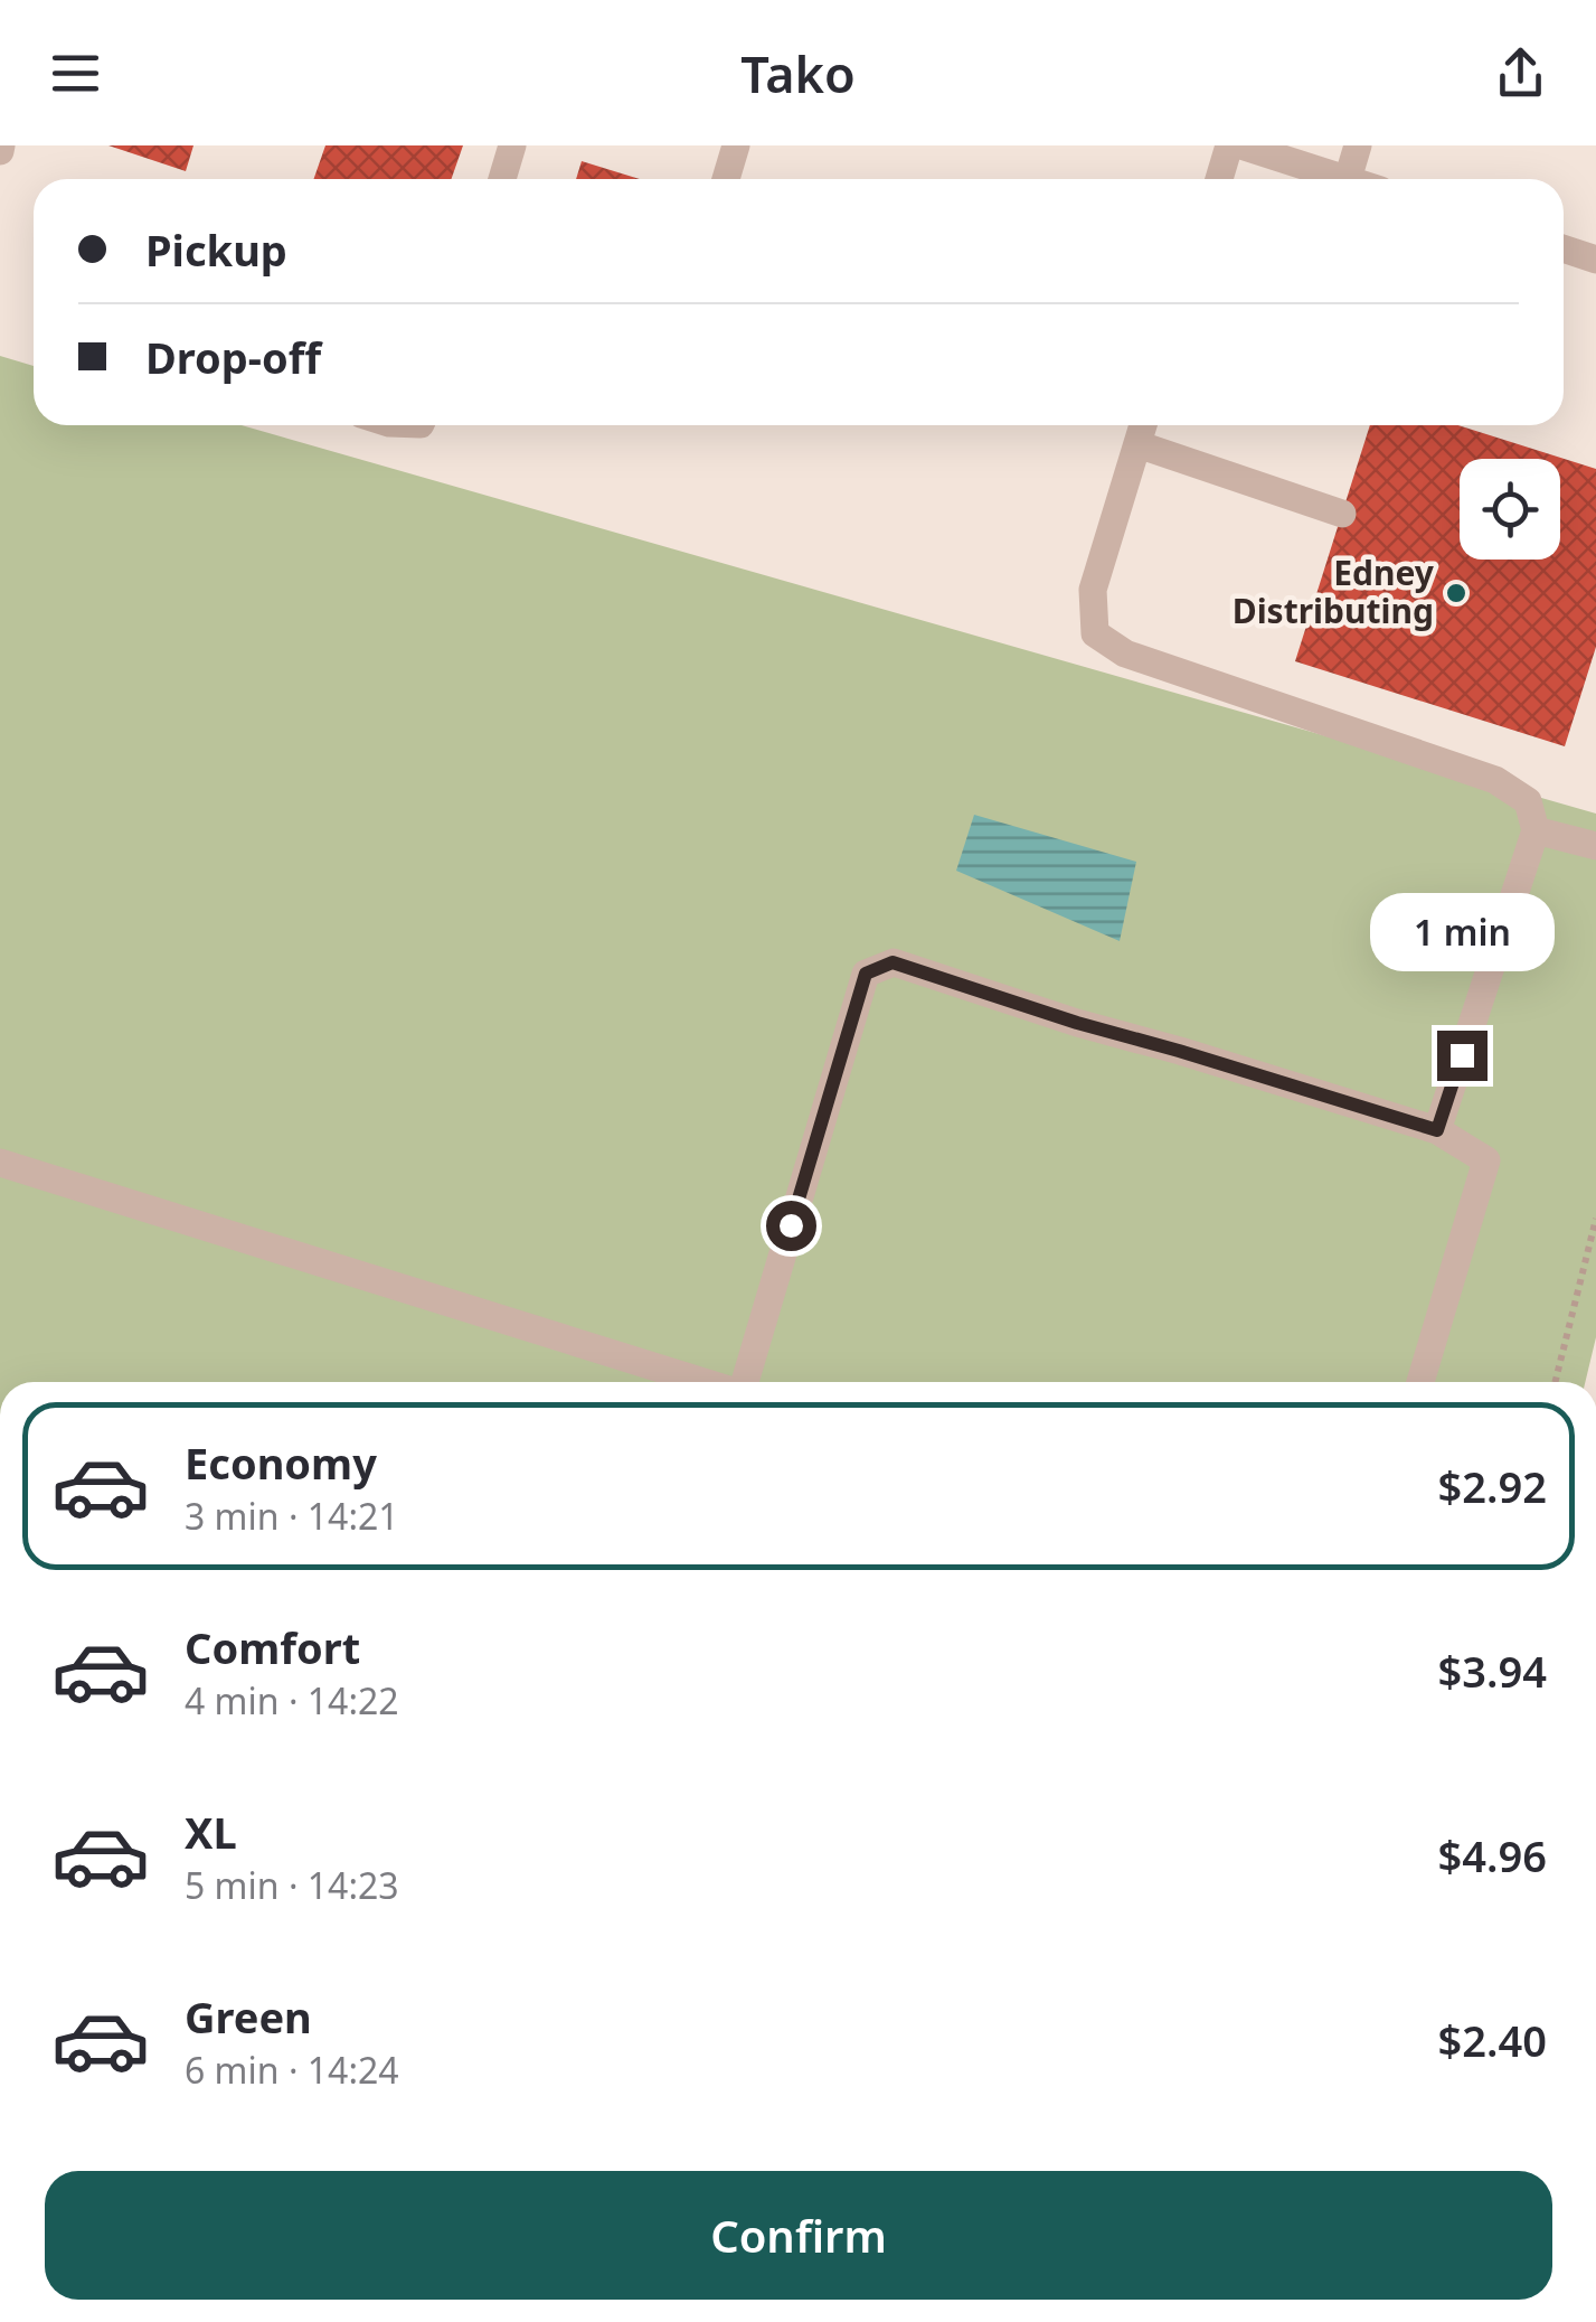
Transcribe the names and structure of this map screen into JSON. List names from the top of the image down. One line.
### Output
{"places":["Edney Distributing"],"page":{"header":"Tako","banner":["Pickup","Drop-off"],"bubble":"1 min","list":[{"name":"Economy","note":"3 min · 14:21","value":"$2.92"},{"name":"Comfort","note":"4 min · 14:22","value":"$3.94"},{"name":"XL","note":"5 min · 14:23","value":"$4.96"},{"name":"Green","note":"6 min · 14:24","value":"$2.40"}],"buttons":"Confirm"}}
